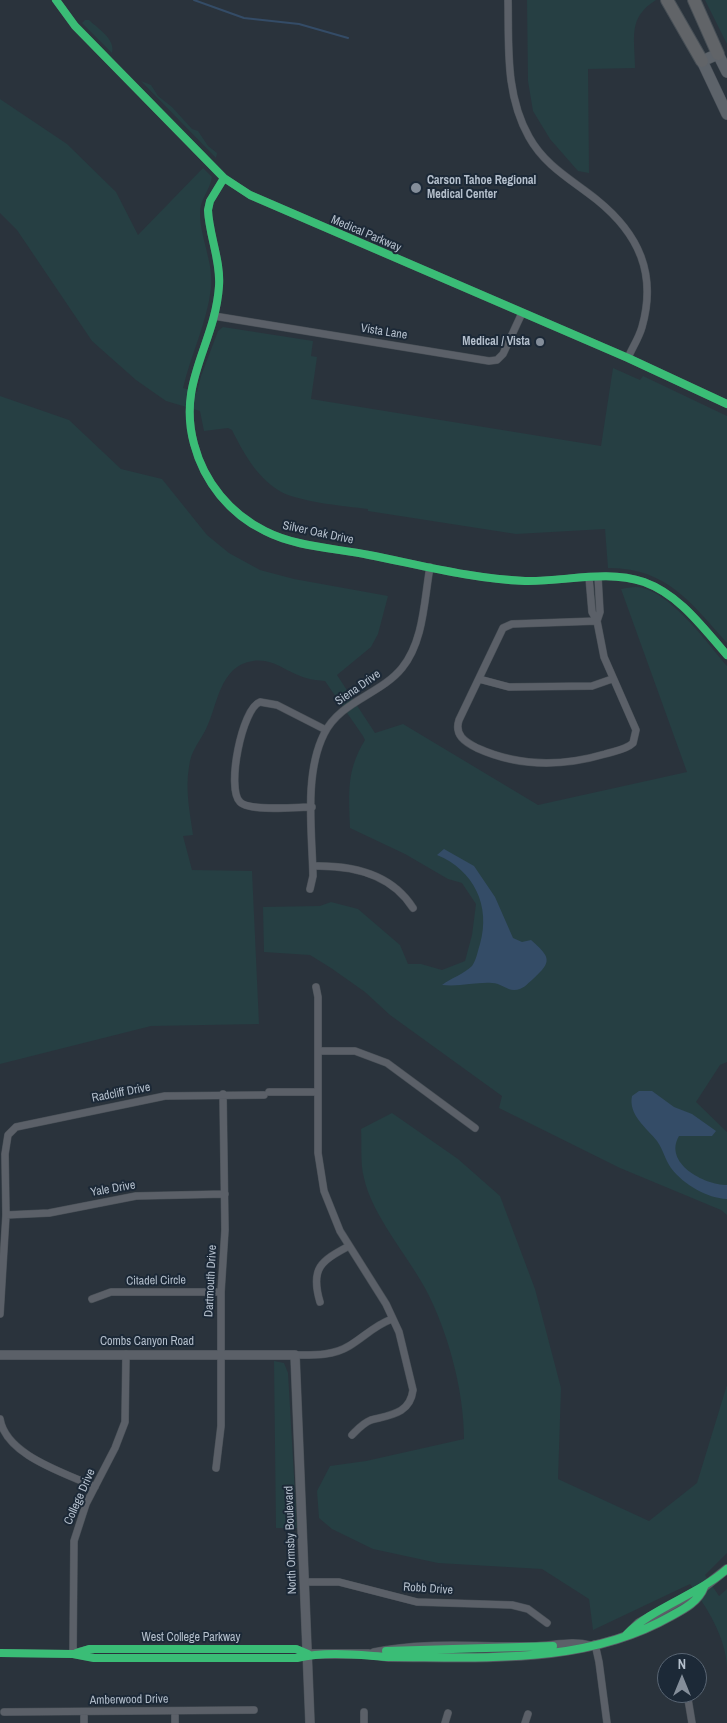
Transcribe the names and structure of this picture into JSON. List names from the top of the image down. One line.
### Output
{"streets":{"street":["Medical Parkway","Vista Lane","Silver Oak Drive","Siena Drive","Radcliff Drive","Yale Drive","Citadel Circle","Dartmouth Drive","Combs Canyon Road","College Drive","North Ormsby Boulevard","Robb Drive","West College Parkway","Amberwood Drive"]},"crossings":[["Medical Parkway","Vista Lane"],["Medical Parkway","Silver Oak Drive"],["Vista Lane","Silver Oak Drive"],["Silver Oak Drive","Siena Drive"],["Radcliff Drive","Yale Drive"],["Radcliff Drive","Dartmouth Drive"],["Yale Drive","Dartmouth Drive"],["Citadel Circle","Dartmouth Drive"],["Dartmouth Drive","Combs Canyon Road"],["Combs Canyon Road","College Drive"],["Combs Canyon Road","North Ormsby Boulevard"],["College Drive","West College Parkway"],["North Ormsby Boulevard","Robb Drive"],["North Ormsby Boulevard","West College Parkway"]],"places":["Carson Tahoe Regional Medical Center","Medical / Vista"],"north":"top"}
